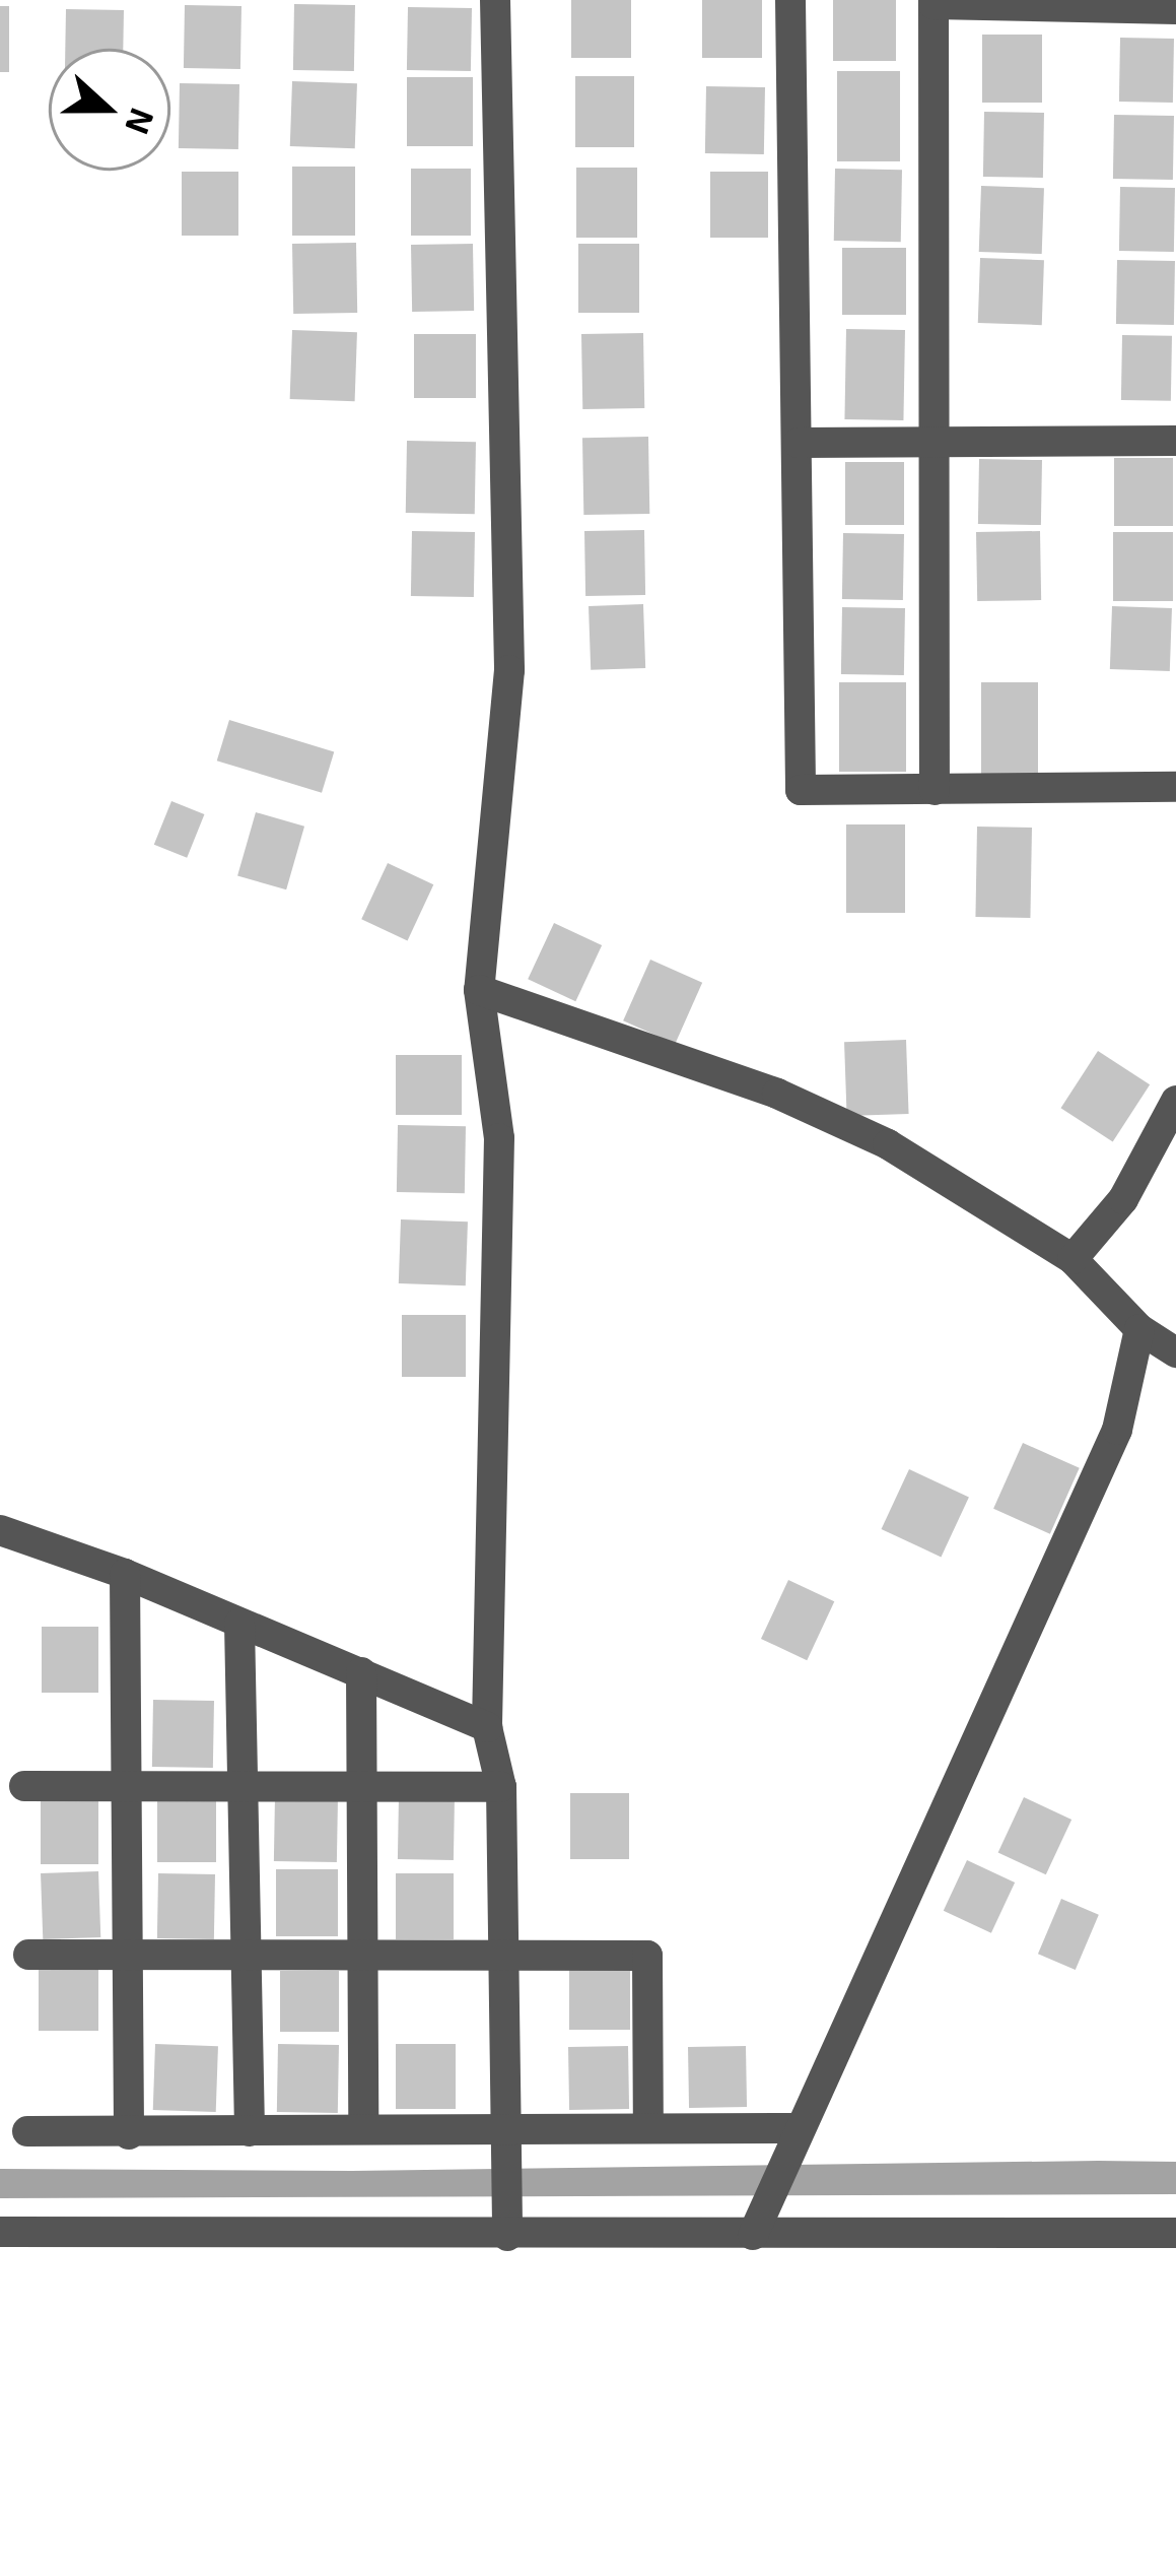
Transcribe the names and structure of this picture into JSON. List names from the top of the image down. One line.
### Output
{"north":"right"}
